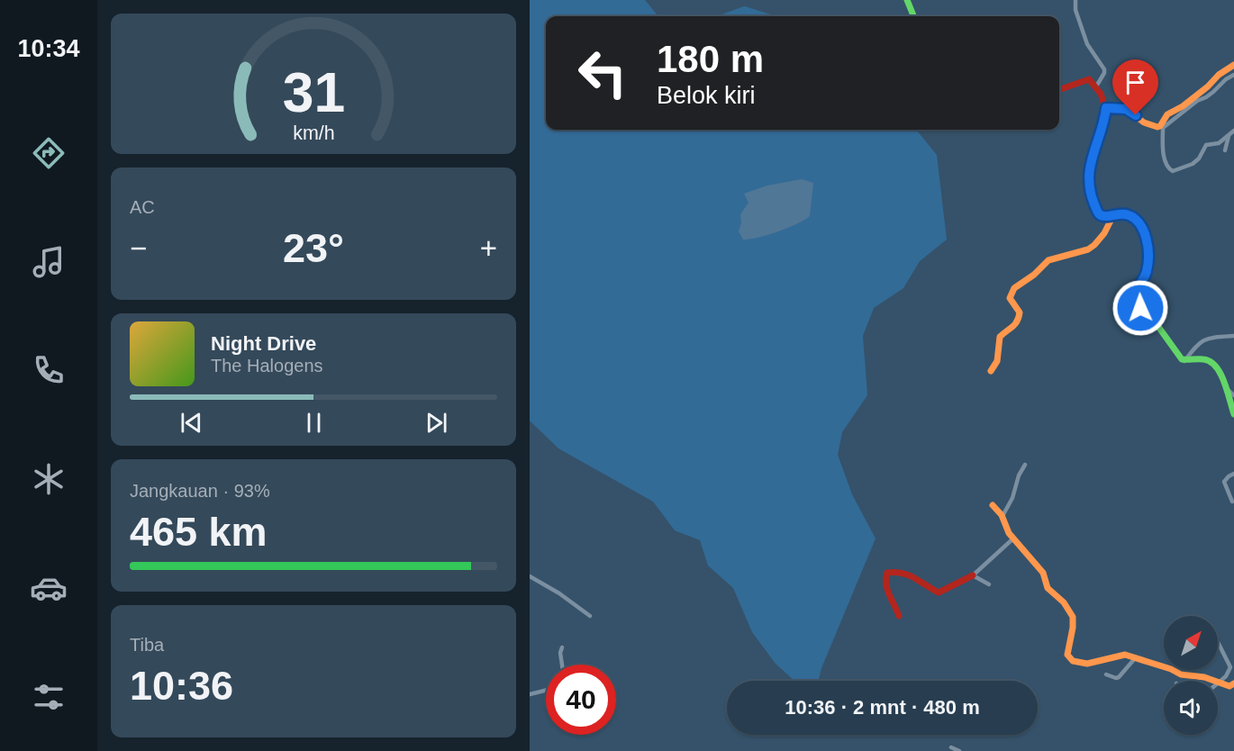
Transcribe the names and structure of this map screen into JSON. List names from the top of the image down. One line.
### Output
{"north":"top right","page":{"tabs":"10:34","turn":["180 m","Belok kiri"],"tile":["AC",["Jangkauan · 93%","465 km"],["Tiba","10:36"]],"heat":["−","23°","+"],"song":["Night Drive","The Halogens"],"limit":"40","trip":"10:36 · 2 mnt · 480 m","gauge":["31","km/h"]}}
